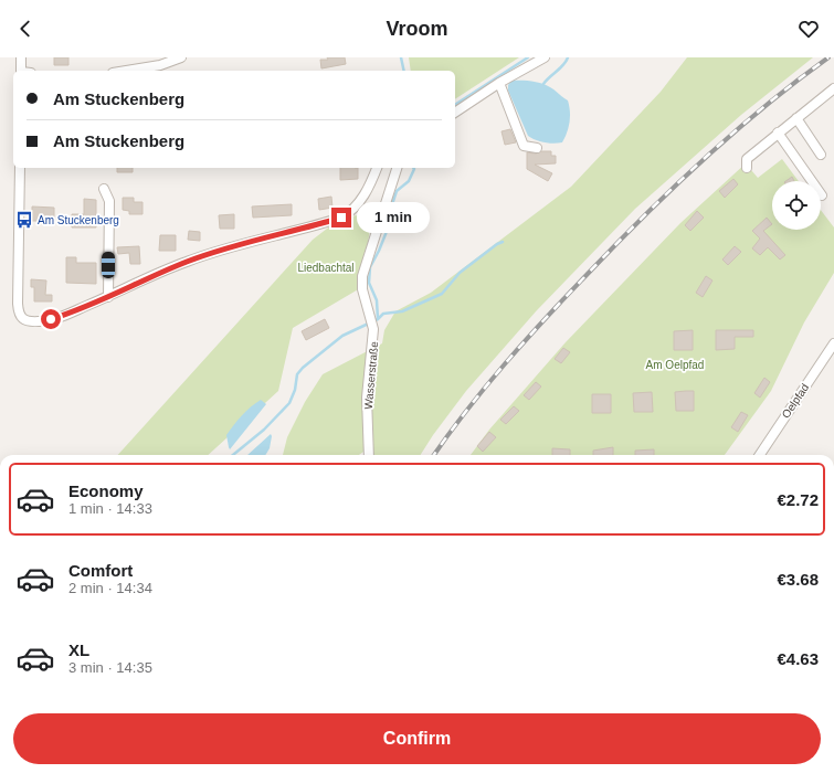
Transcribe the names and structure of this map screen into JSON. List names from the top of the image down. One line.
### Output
{"streets":{"street":["Wasserstraße","Oelpfad"]},"parks":["Liedbachtal","Am Oelpfad"],"places":{"bus stop":["Am Stuckenberg"]},"page":{"header":"Vroom","banner":["Am Stuckenberg","Am Stuckenberg"],"bubble":"1 min","list":[{"name":"Economy","note":"1 min · 14:33","value":"€2.72"},{"name":"Comfort","note":"2 min · 14:34","value":"€3.68"},{"name":"XL","note":"3 min · 14:35","value":"€4.63"}],"buttons":"Confirm"}}
